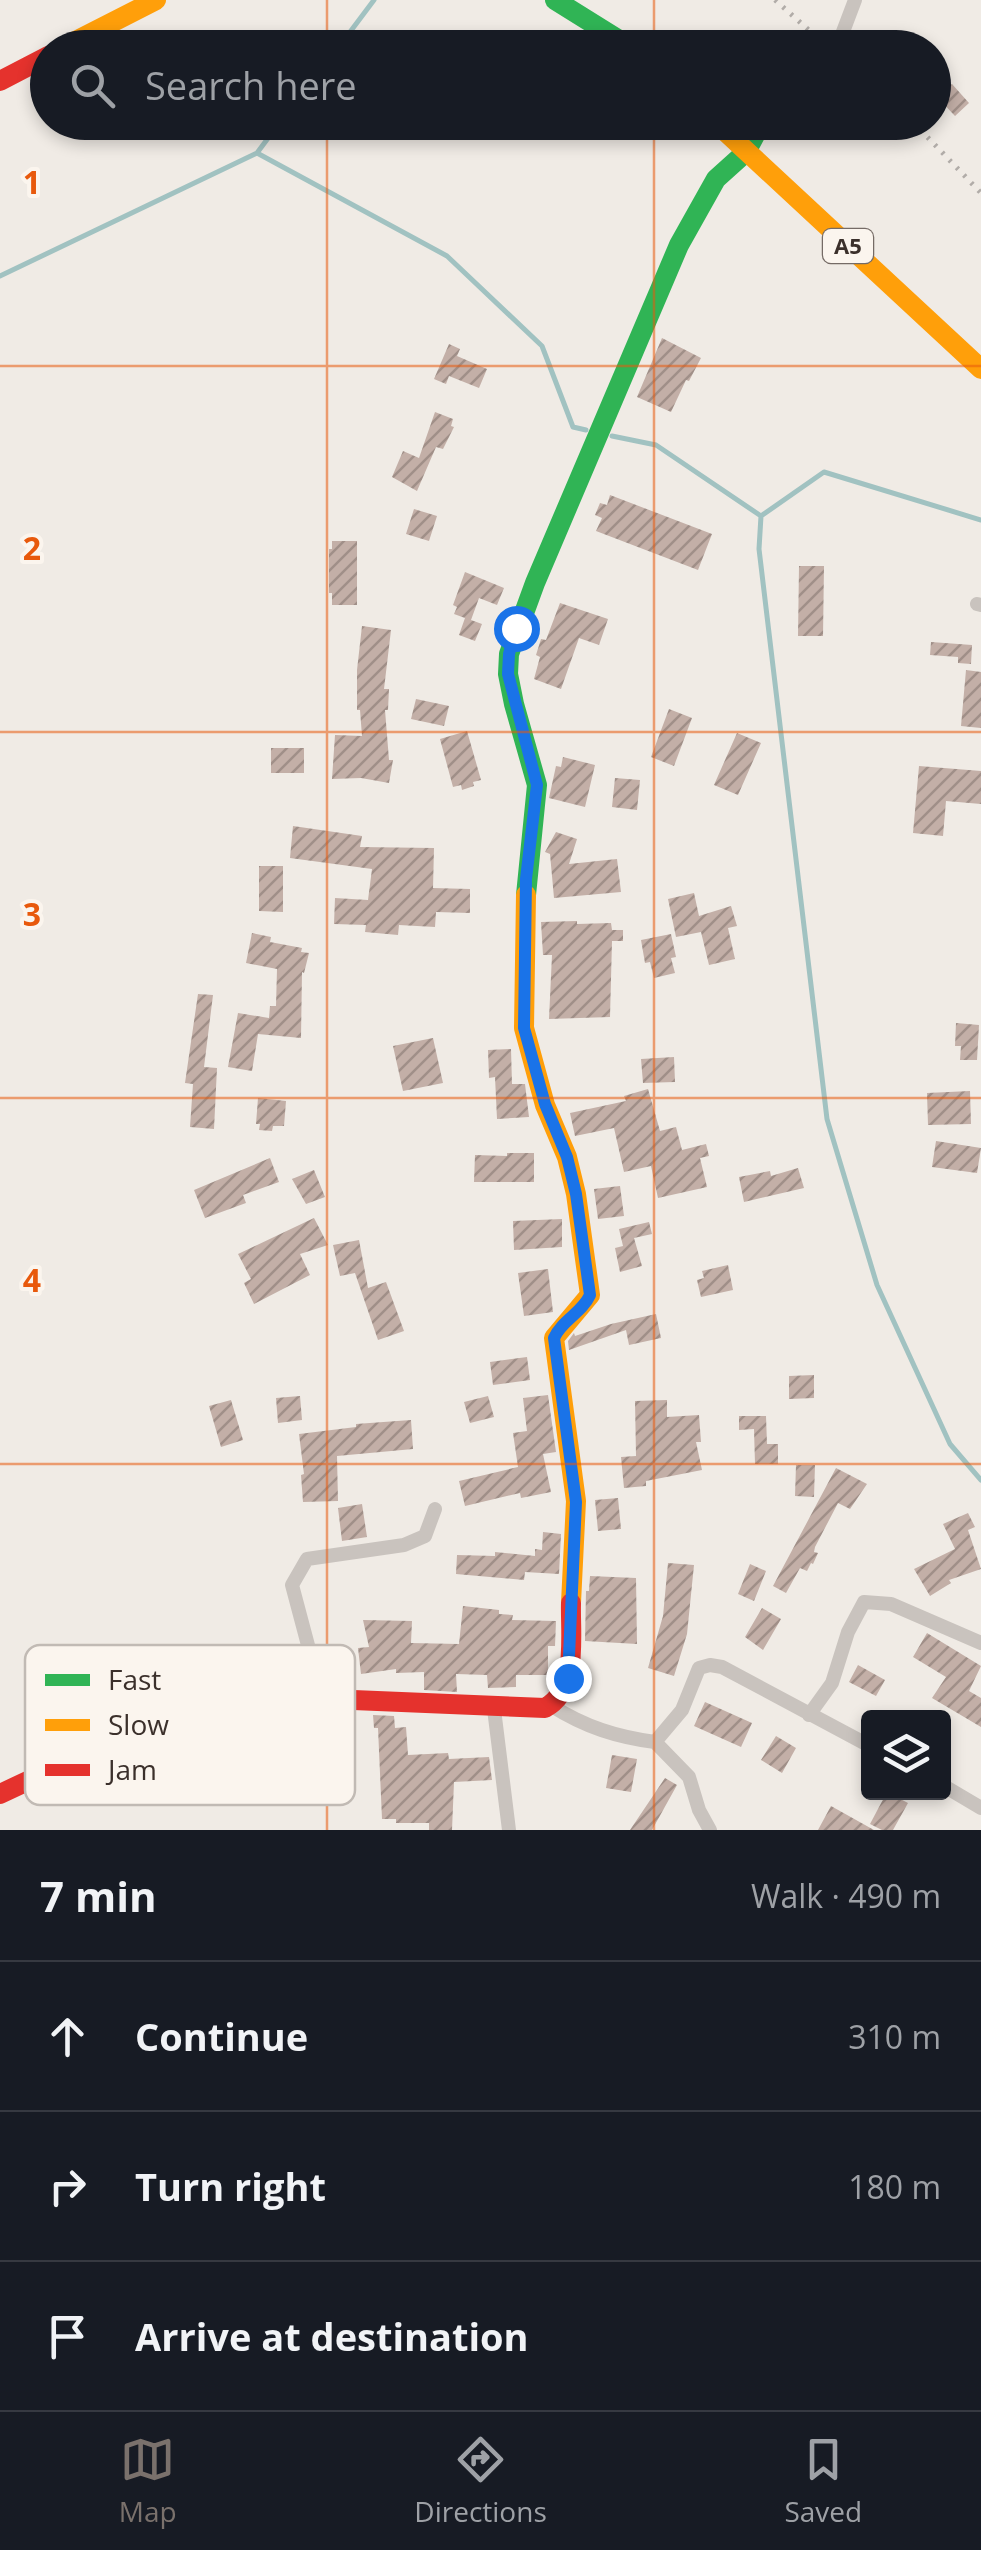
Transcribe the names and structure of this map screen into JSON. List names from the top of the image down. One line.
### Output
{"streets":{"main road":["A5"]},"legend":["Fast","Slow","Jam"],"page":{"search":"Search here","heading":["7 min","Walk · 490 m"],"list":[["Continue","310 m"],["Turn right","180 m"],"Arrive at destination"],"nav":["Map","Directions","Saved"]},"grid":{"rows":["1","2","3","4"]}}
